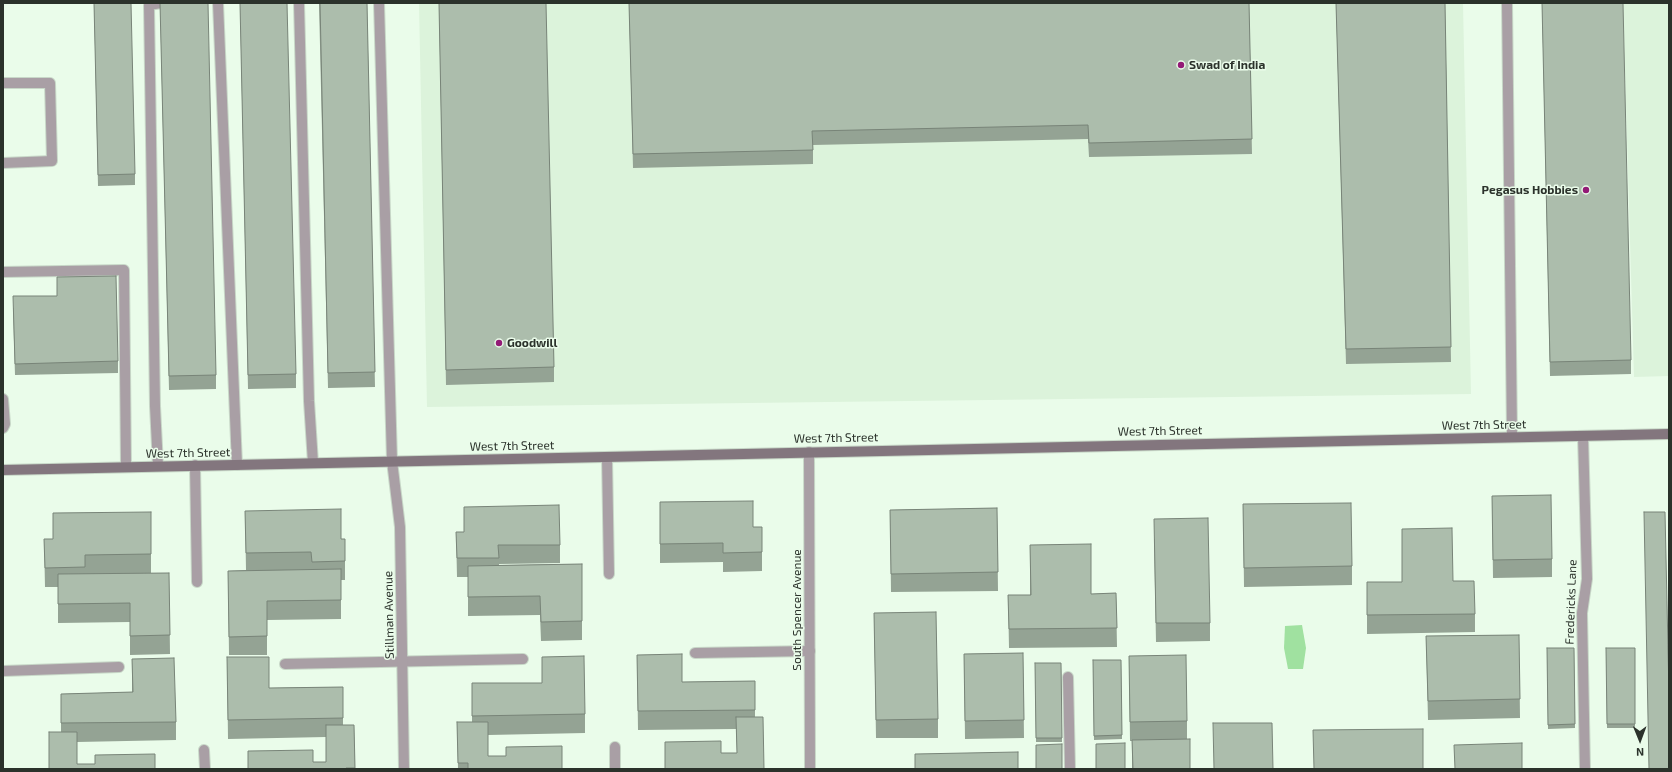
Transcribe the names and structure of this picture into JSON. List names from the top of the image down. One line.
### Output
{"streets":{"main road":["West 7th Street"],"street":["Fredericks Lane","South Spencer Avenue","Stillman Avenue"]},"crossings":[["West 7th Street","Fredericks Lane"],["West 7th Street","South Spencer Avenue"],["West 7th Street","Stillman Avenue"]],"places":["Swad of India","Pegasus Hobbies","Goodwill"],"north":"bottom"}
